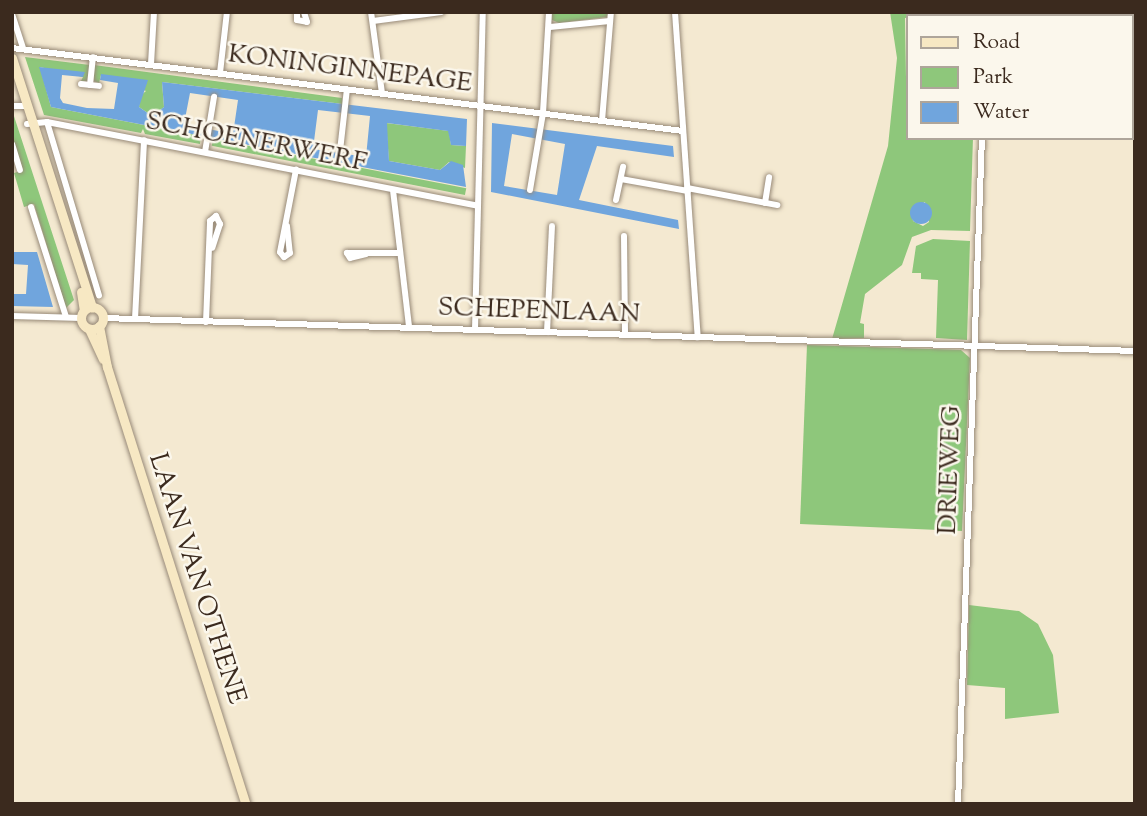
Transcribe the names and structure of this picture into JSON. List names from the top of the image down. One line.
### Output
{"streets":{"street":["KONINGINNEPAGE","SCHOENERWERF","SCHEPENLAAN","DRIEWEG","LAAN VAN OTHENE"]},"crossings":[["SCHEPENLAAN","DRIEWEG"],["SCHEPENLAAN","LAAN VAN OTHENE"]],"legend":["Road","Park","Water"]}
